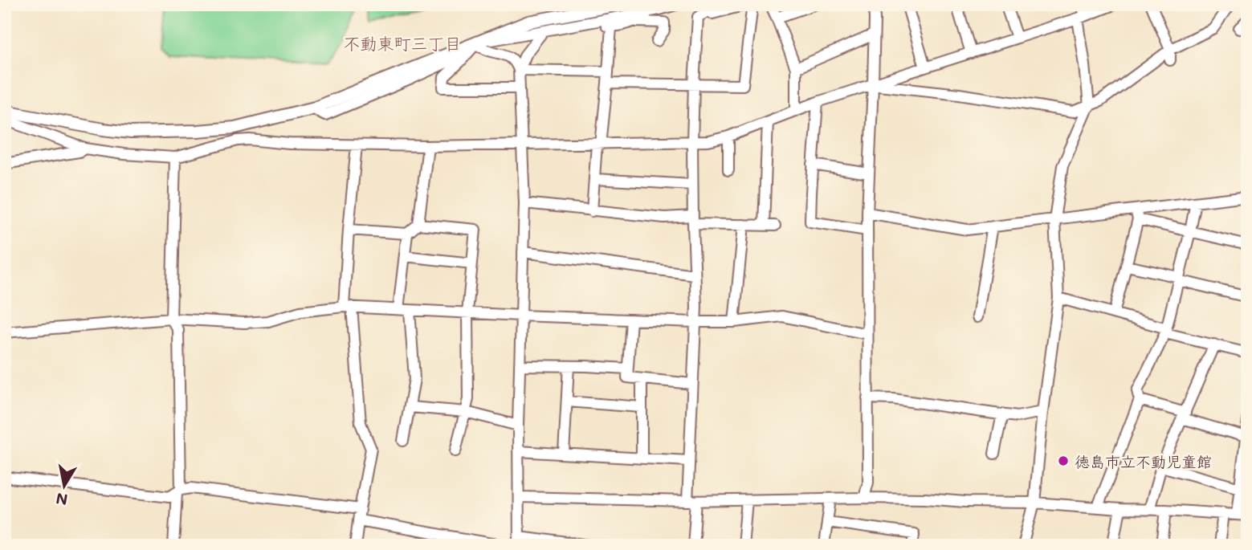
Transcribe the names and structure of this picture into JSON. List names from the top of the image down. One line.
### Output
{"districts":["不動東町三丁目"],"places":["徳島市立不動児童館"],"north":"bottom"}
